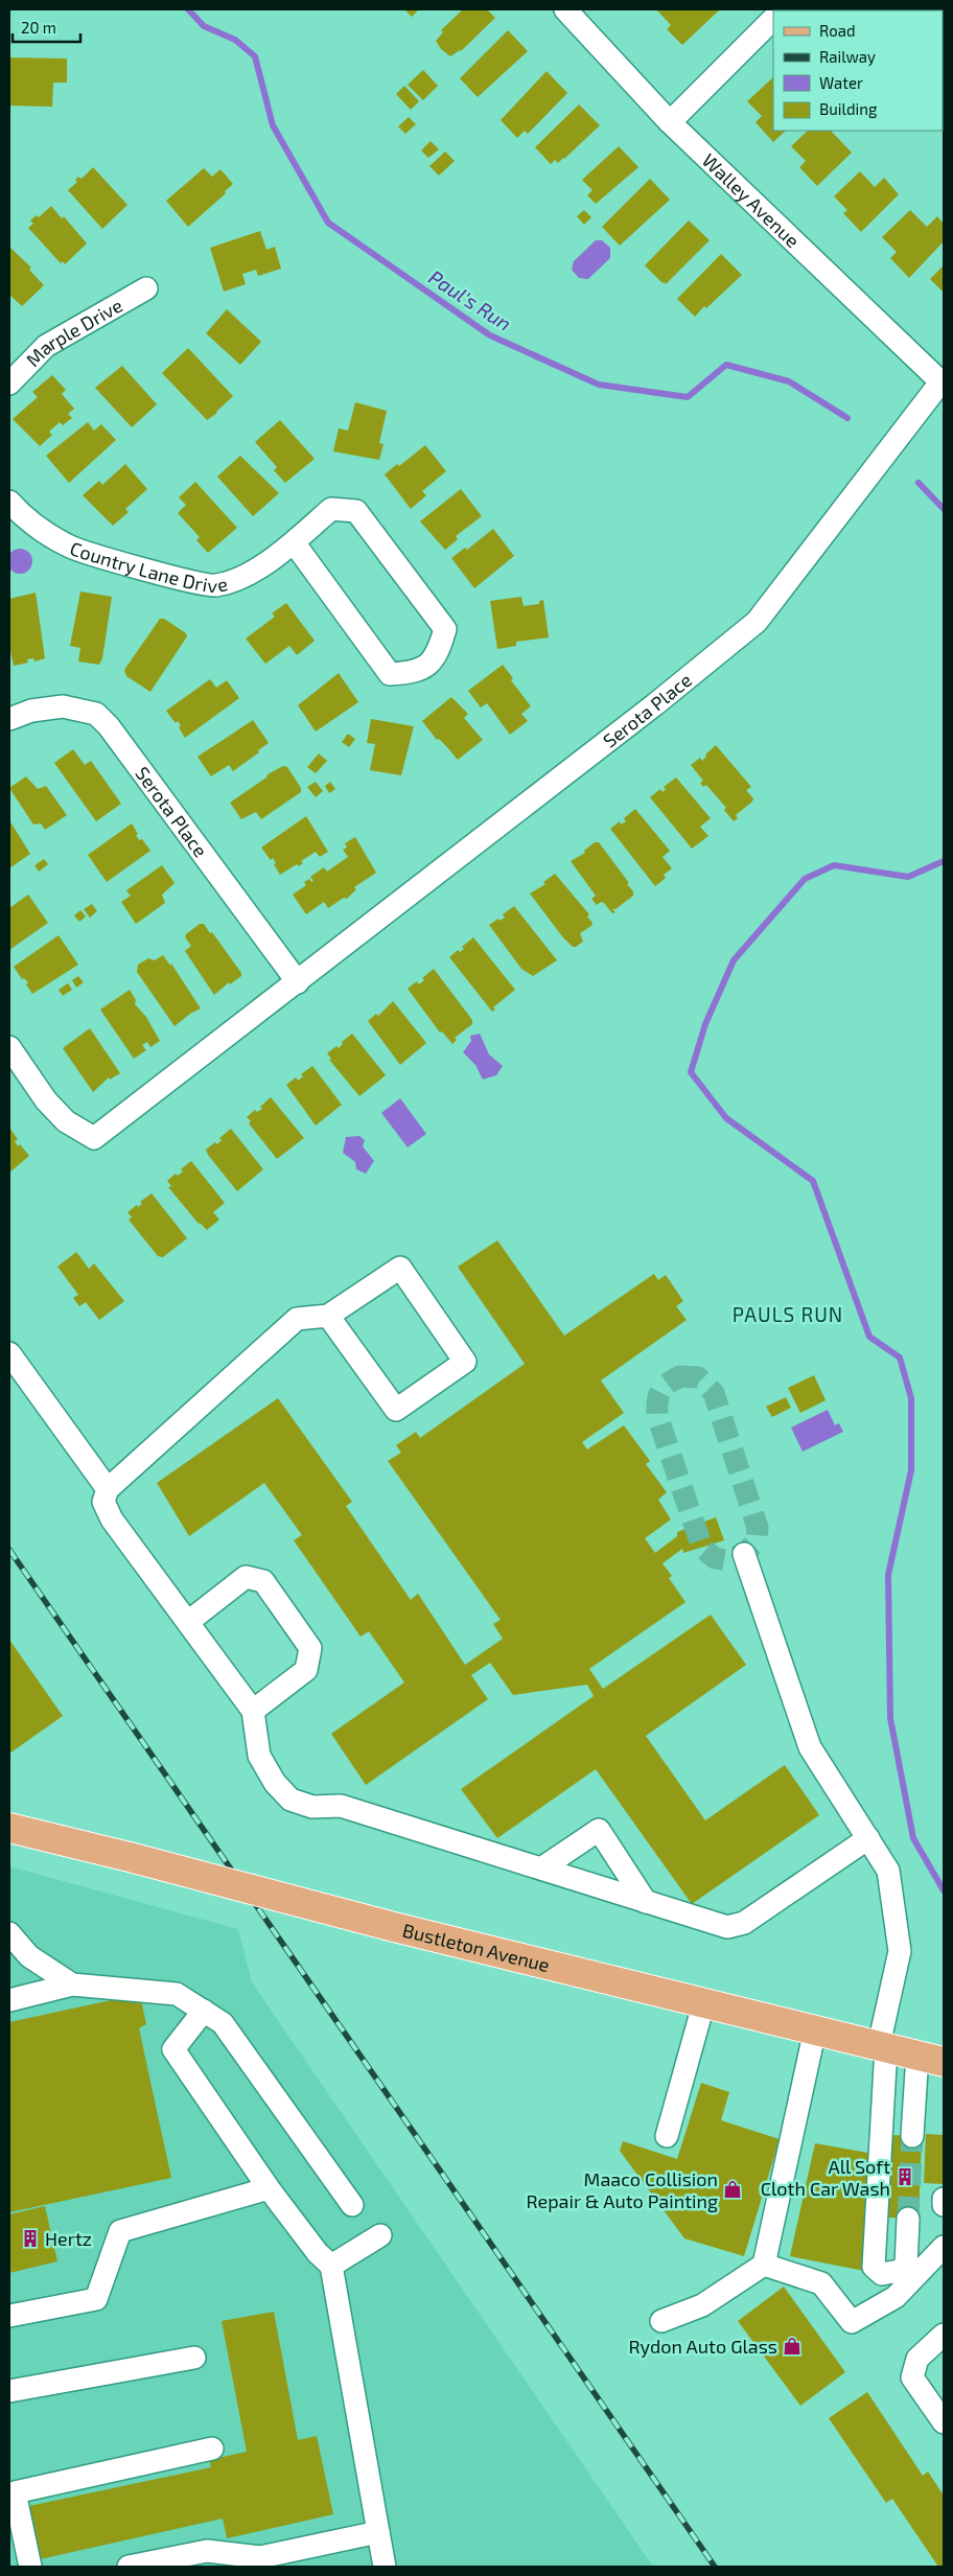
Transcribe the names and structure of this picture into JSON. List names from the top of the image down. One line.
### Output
{"streets":{"main road":["Bustleton Avenue"],"street":["Walley Avenue","Marple Drive","Country Lane Drive","Serota Place"]},"crossings":[["Walley Avenue","Serota Place"]],"districts":["PAULS RUN"],"water":["Paul's Run"],"places":{"building":["All Soft Cloth Car Wash","Hertz"],"shop":["Maaco Collision Repair & Auto Painting","Rydon Auto Glass"]},"legend":["Road","Railway","Water","Building"],"scale_bar":"20 m"}
